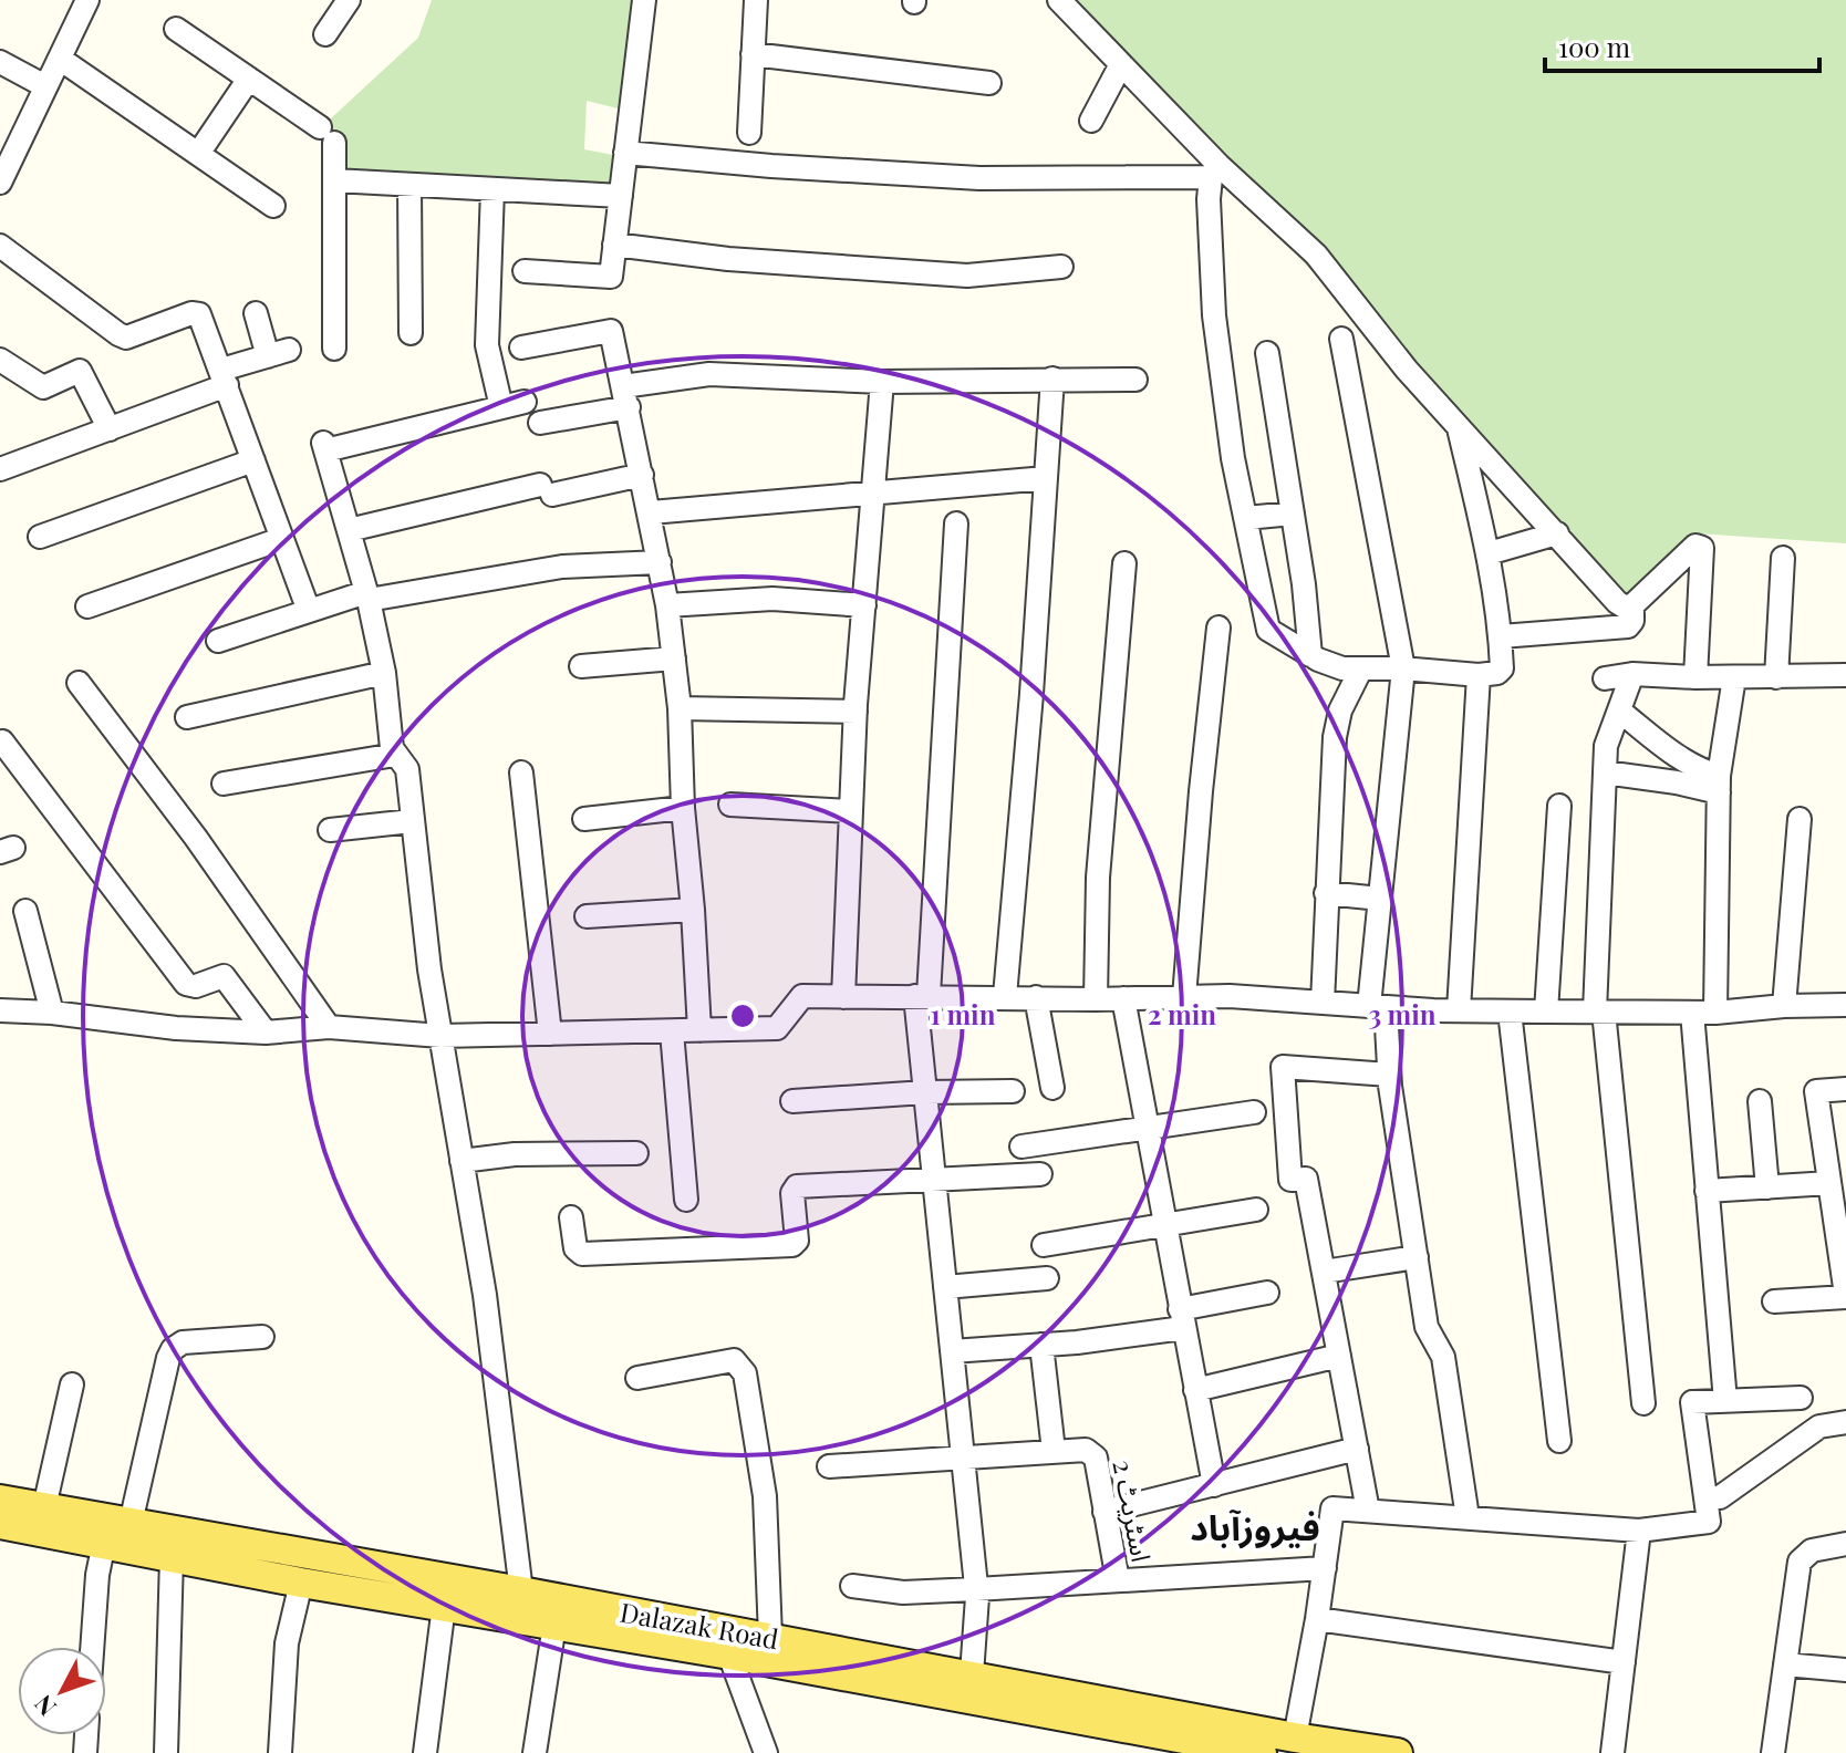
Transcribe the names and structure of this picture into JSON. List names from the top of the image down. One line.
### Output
{"streets":{"main road":["Dalazak Road"],"street":["اسٹریٹ 2"]},"districts":["فیروزآباد"],"scale_bar":"100 m","north":"bottom left","rings":["1 min","2 min","3 min"]}
